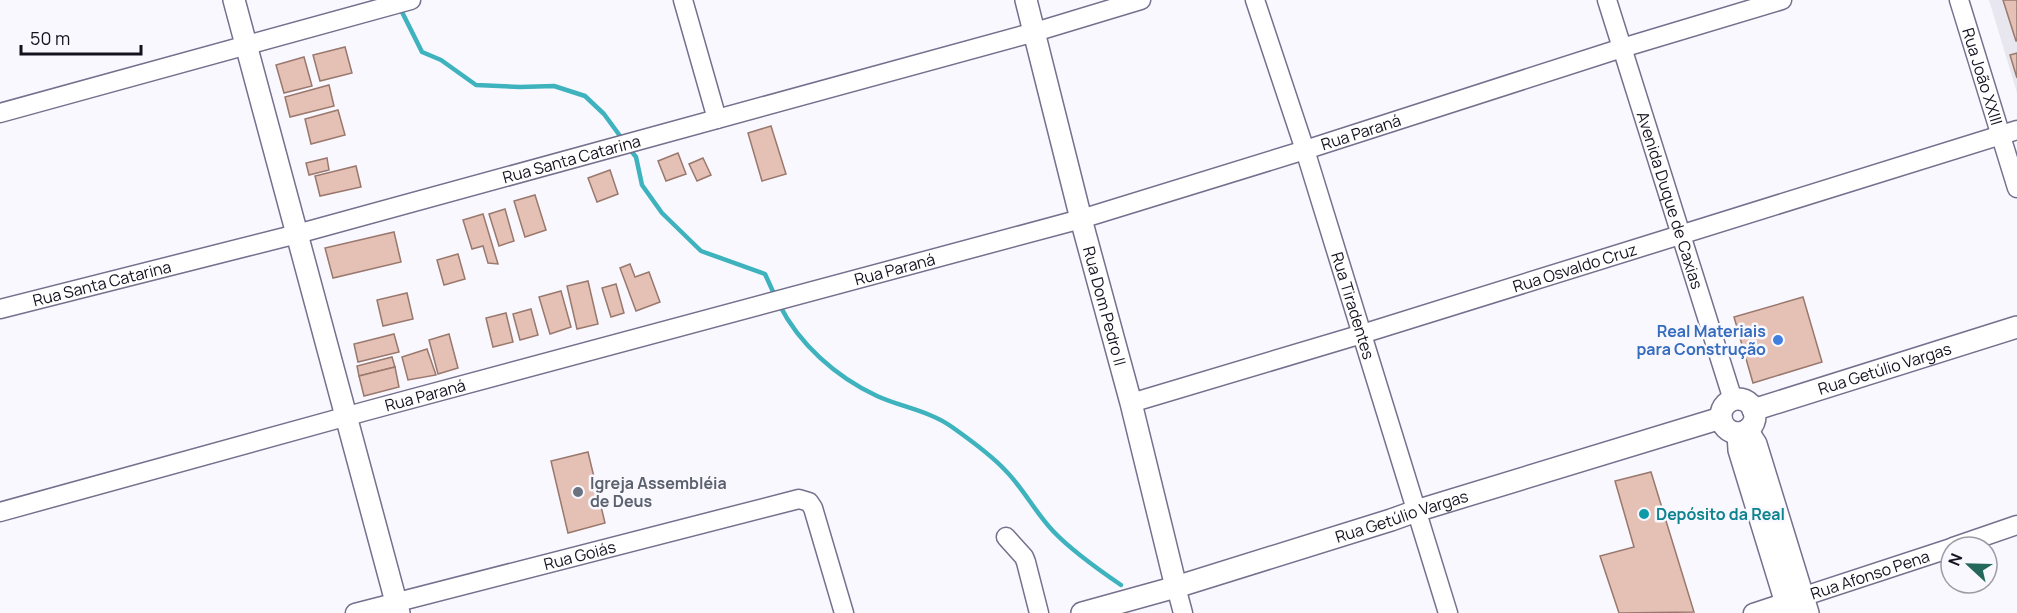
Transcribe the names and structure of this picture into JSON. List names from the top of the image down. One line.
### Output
{"streets":{"street":["Rua João XXIII","Rua Paraná","Rua Santa Catarina","Avenida Duque de Caxias","Rua Osvaldo Cruz","Rua Tiradentes","Rua Dom Pedro II","Rua Getúlio Vargas","Rua Goiás","Rua Afonso Pena"]},"crossings":[["Rua João XXIII","Rua Osvaldo Cruz"],["Rua Paraná","Avenida Duque de Caxias"],["Rua Paraná","Rua Tiradentes"],["Rua Paraná","Rua Dom Pedro II"],["Rua Santa Catarina","Rua Dom Pedro II"],["Avenida Duque de Caxias","Rua Osvaldo Cruz"],["Avenida Duque de Caxias","Rua Getúlio Vargas"],["Rua Osvaldo Cruz","Rua Tiradentes"],["Rua Osvaldo Cruz","Rua Dom Pedro II"],["Rua Tiradentes","Rua Getúlio Vargas"],["Rua Dom Pedro II","Rua Getúlio Vargas"]],"places":["Real Materiais para Construção","Igreja Assembléia de Deus","Depósito da Real"],"scale_bar":"50 m","north":"left"}
